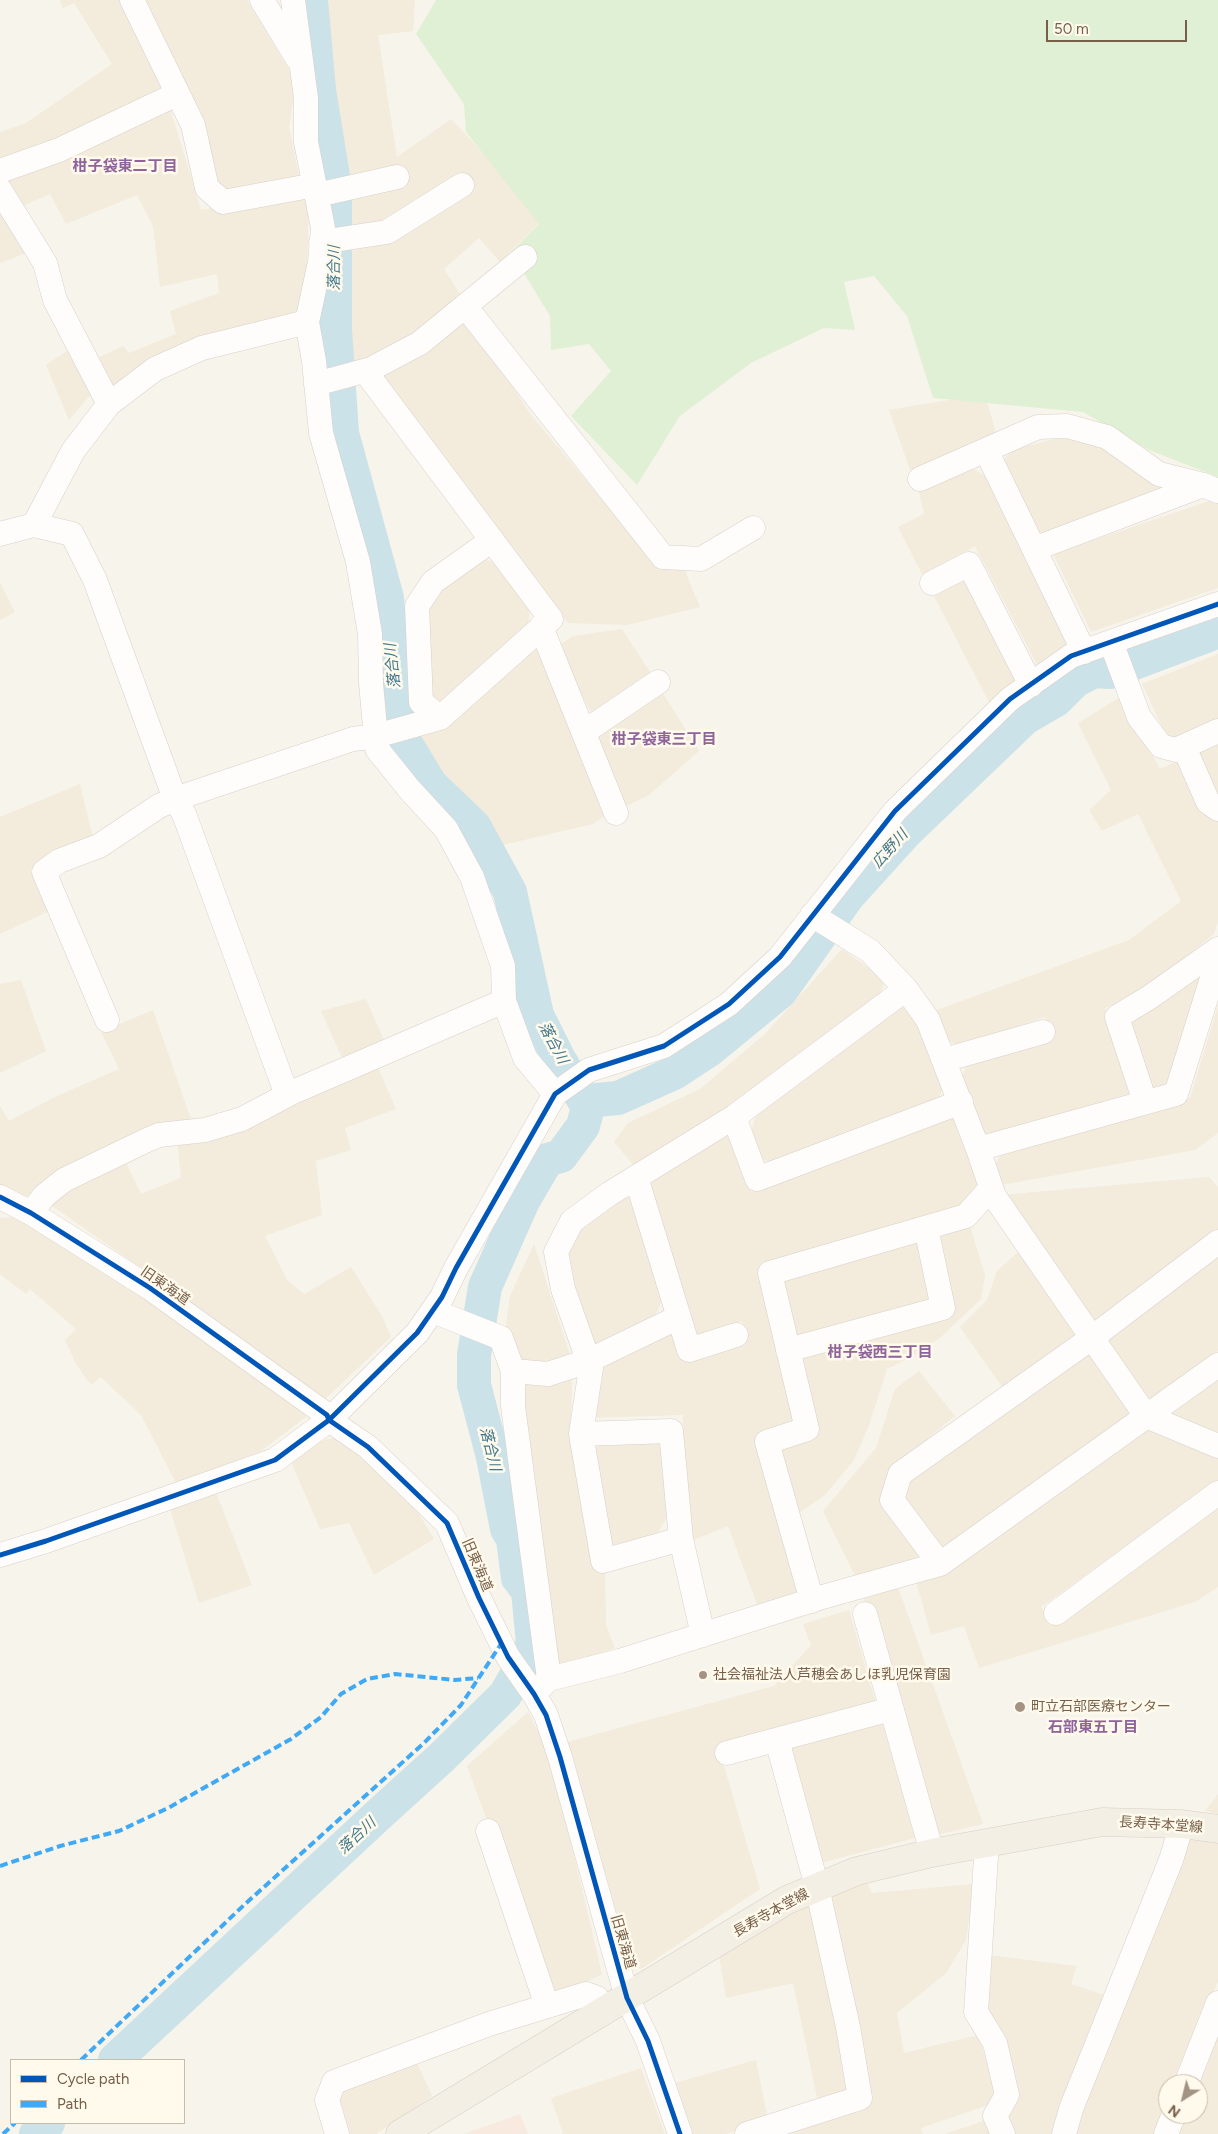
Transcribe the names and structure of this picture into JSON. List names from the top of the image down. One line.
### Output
{"streets":{"main road":["長寿寺本堂線"],"street":["旧東海道"]},"crossings":[["旧東海道","長寿寺本堂線"]],"districts":["柑子袋東二丁目","柑子袋東三丁目","柑子袋西三丁目","石部東五丁目"],"water":["落合川","広野川"],"places":["社会福祉法人芦穂会あしほ乳児保育園","町立石部医療センター"],"legend":["Cycle path","Path"],"scale_bar":"50 m","north":"bottom left"}
